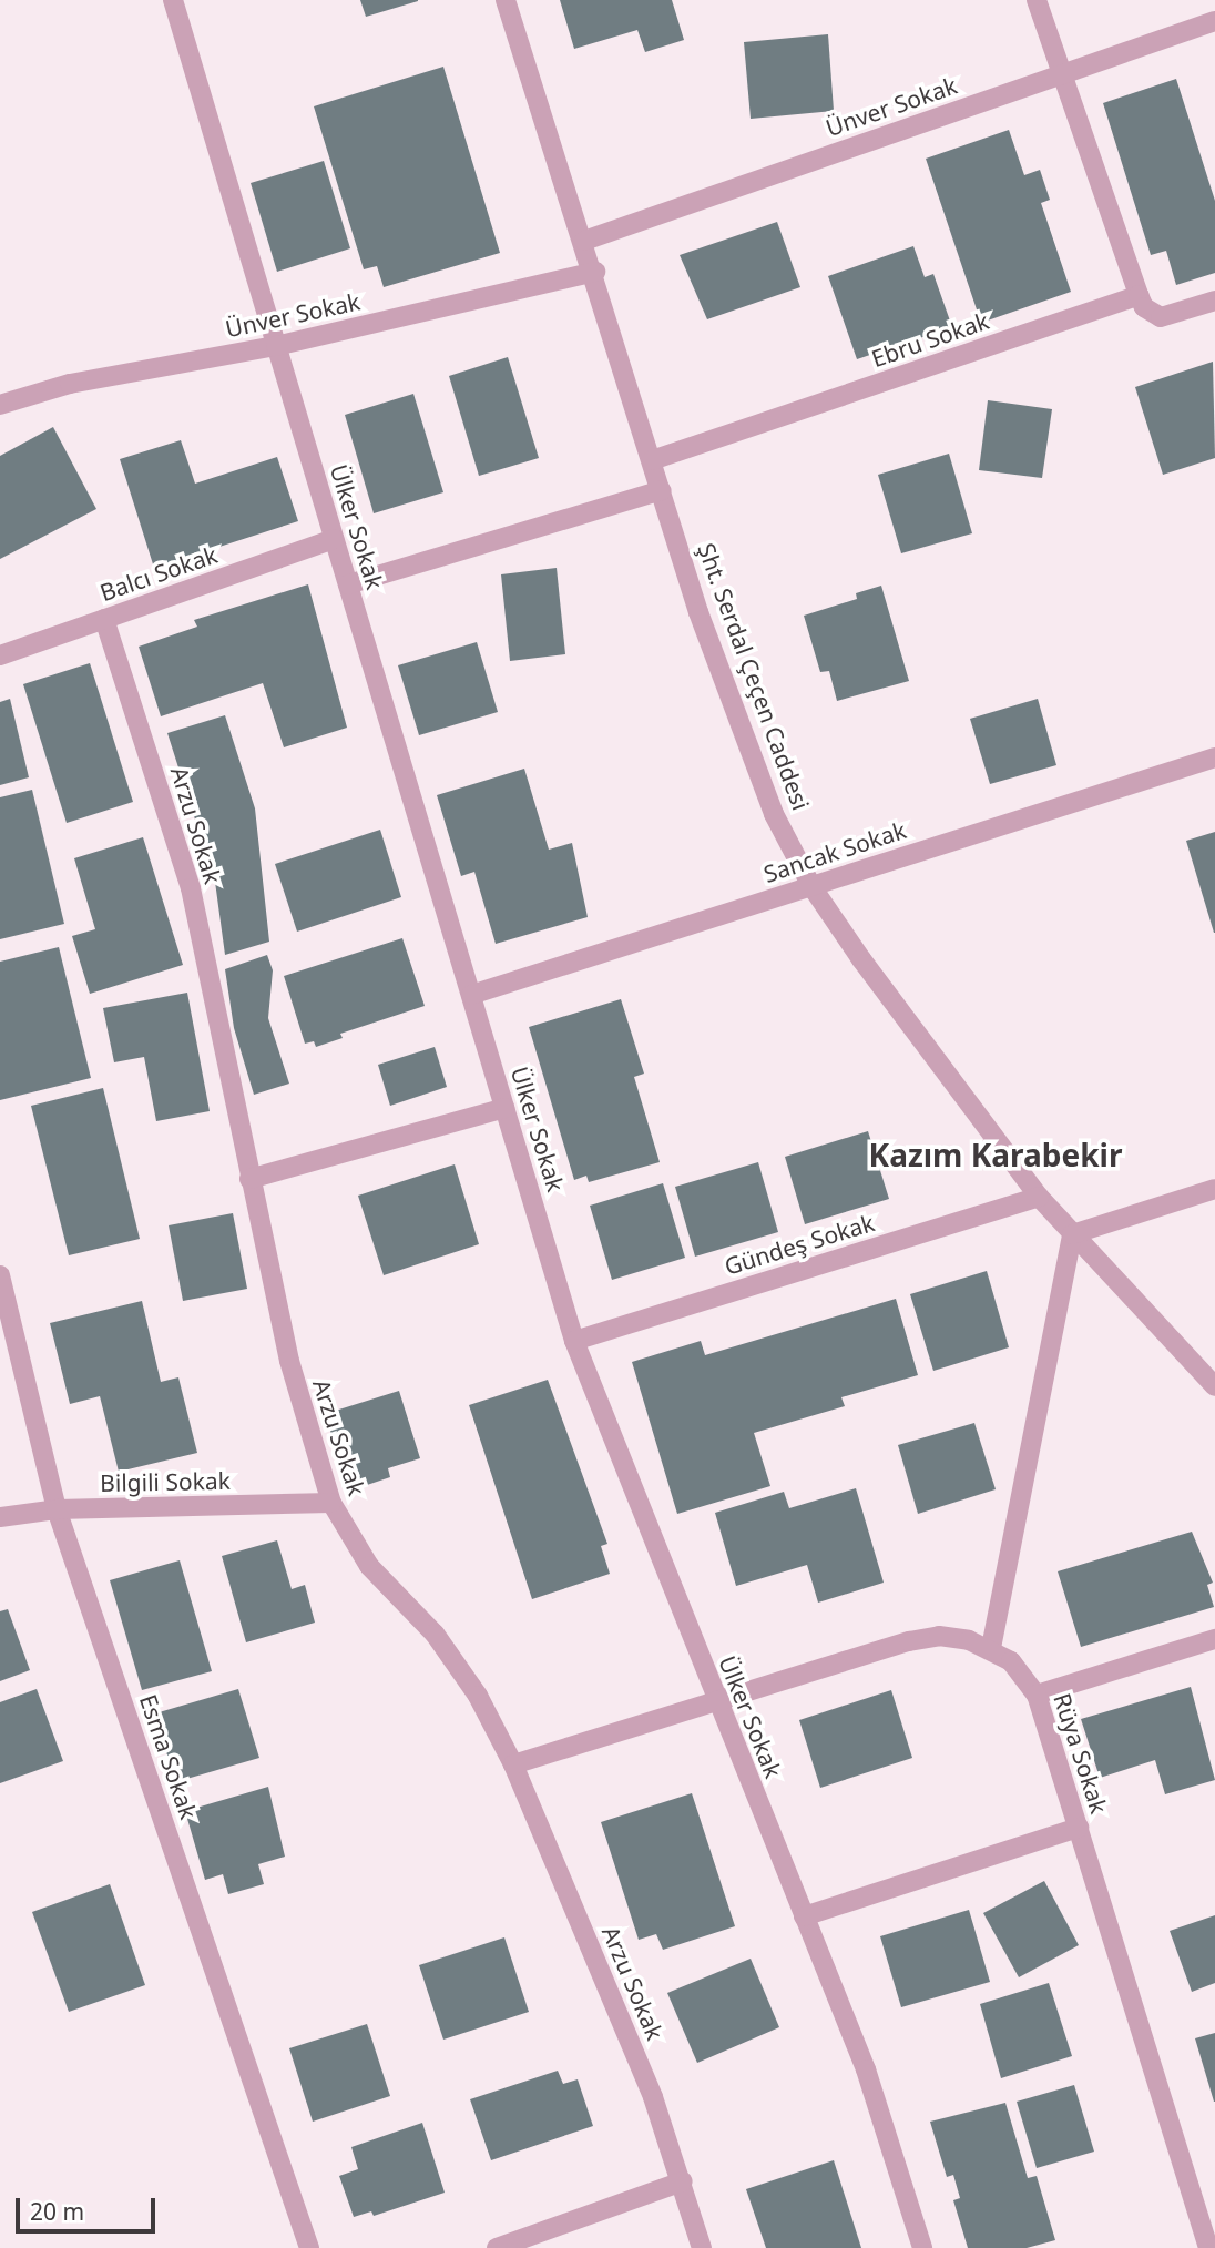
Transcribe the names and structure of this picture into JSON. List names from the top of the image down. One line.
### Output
{"streets":{"street":["Ünver Sokak","Ebru Sokak","Ülker Sokak","Balcı Sokak","Şht. Serdal Çeçen Caddesi","Arzu Sokak","Sancak Sokak","Gündeş Sokak","Bilgili Sokak","Rüya Sokak","Esma Sokak"]},"crossings":[["Ünver Sokak","Ülker Sokak"],["Ünver Sokak","Şht. Serdal Çeçen Caddesi"],["Ebru Sokak","Şht. Serdal Çeçen Caddesi"],["Ülker Sokak","Balcı Sokak"],["Ülker Sokak","Sancak Sokak"],["Ülker Sokak","Gündeş Sokak"],["Balcı Sokak","Arzu Sokak"],["Şht. Serdal Çeçen Caddesi","Sancak Sokak"],["Şht. Serdal Çeçen Caddesi","Gündeş Sokak"],["Arzu Sokak","Bilgili Sokak"],["Bilgili Sokak","Esma Sokak"]],"districts":["Kazım Karabekir"],"scale_bar":"20 m"}
